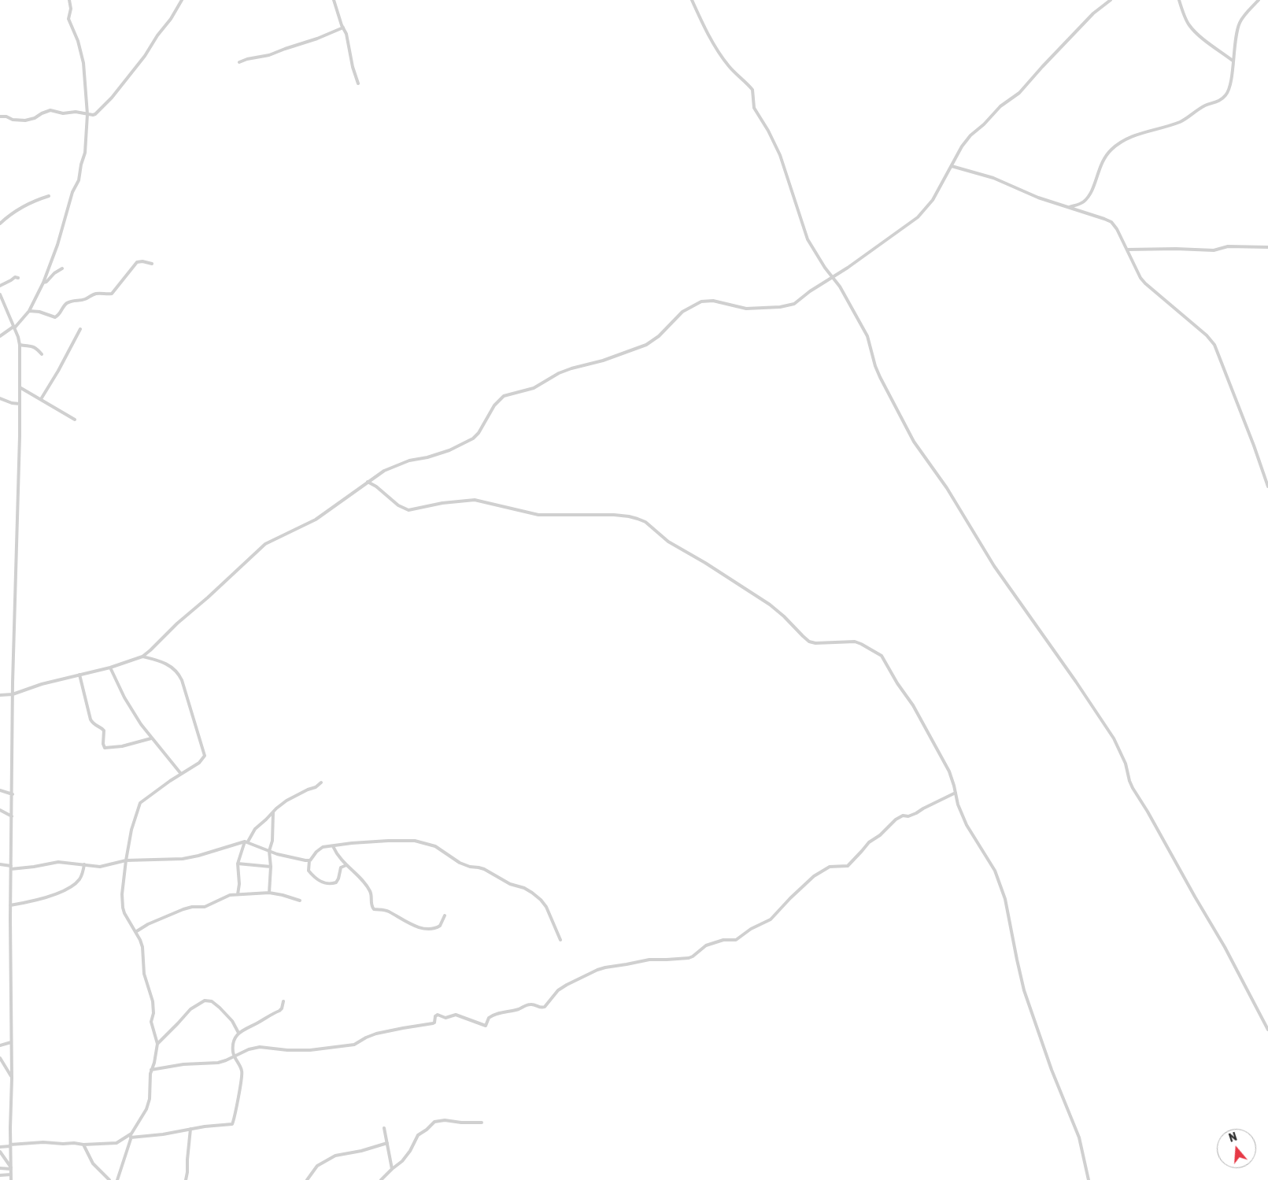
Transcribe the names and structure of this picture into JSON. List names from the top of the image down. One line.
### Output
{"north":"top"}
